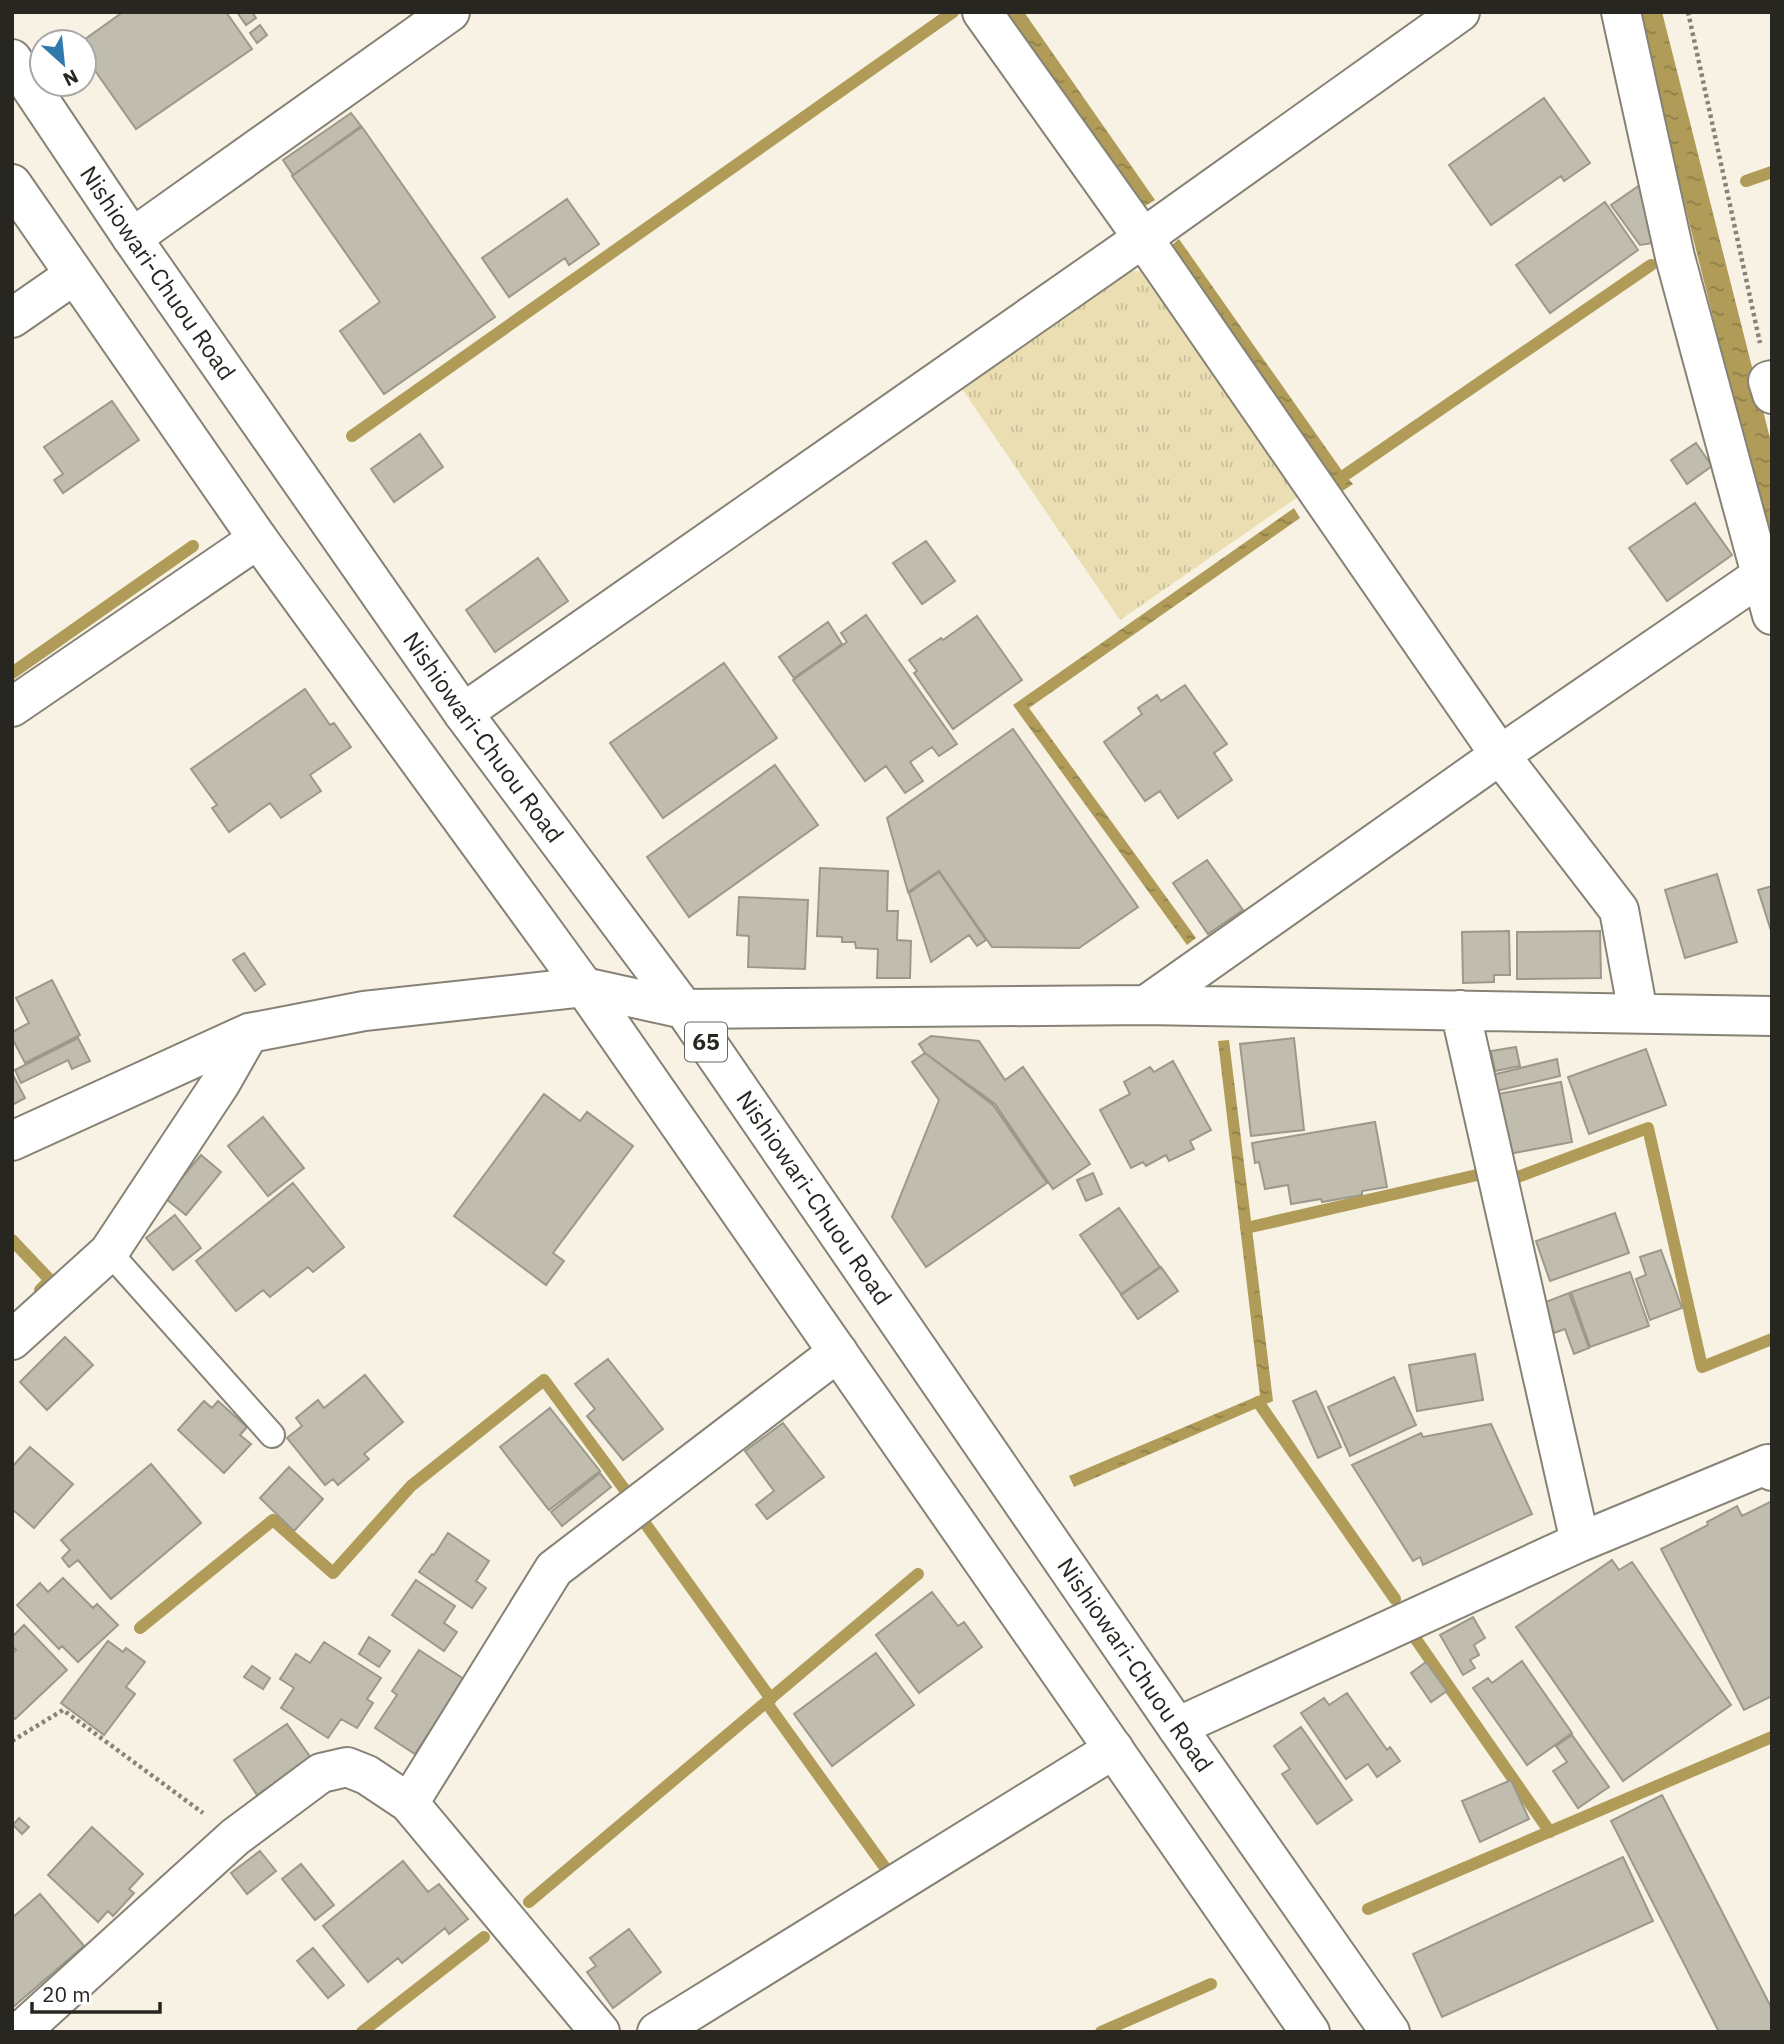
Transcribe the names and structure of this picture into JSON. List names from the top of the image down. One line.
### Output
{"streets":{"street":["Nishiowari-Chuou Road","65"]},"scale_bar":"20 m","north":"bottom right"}
